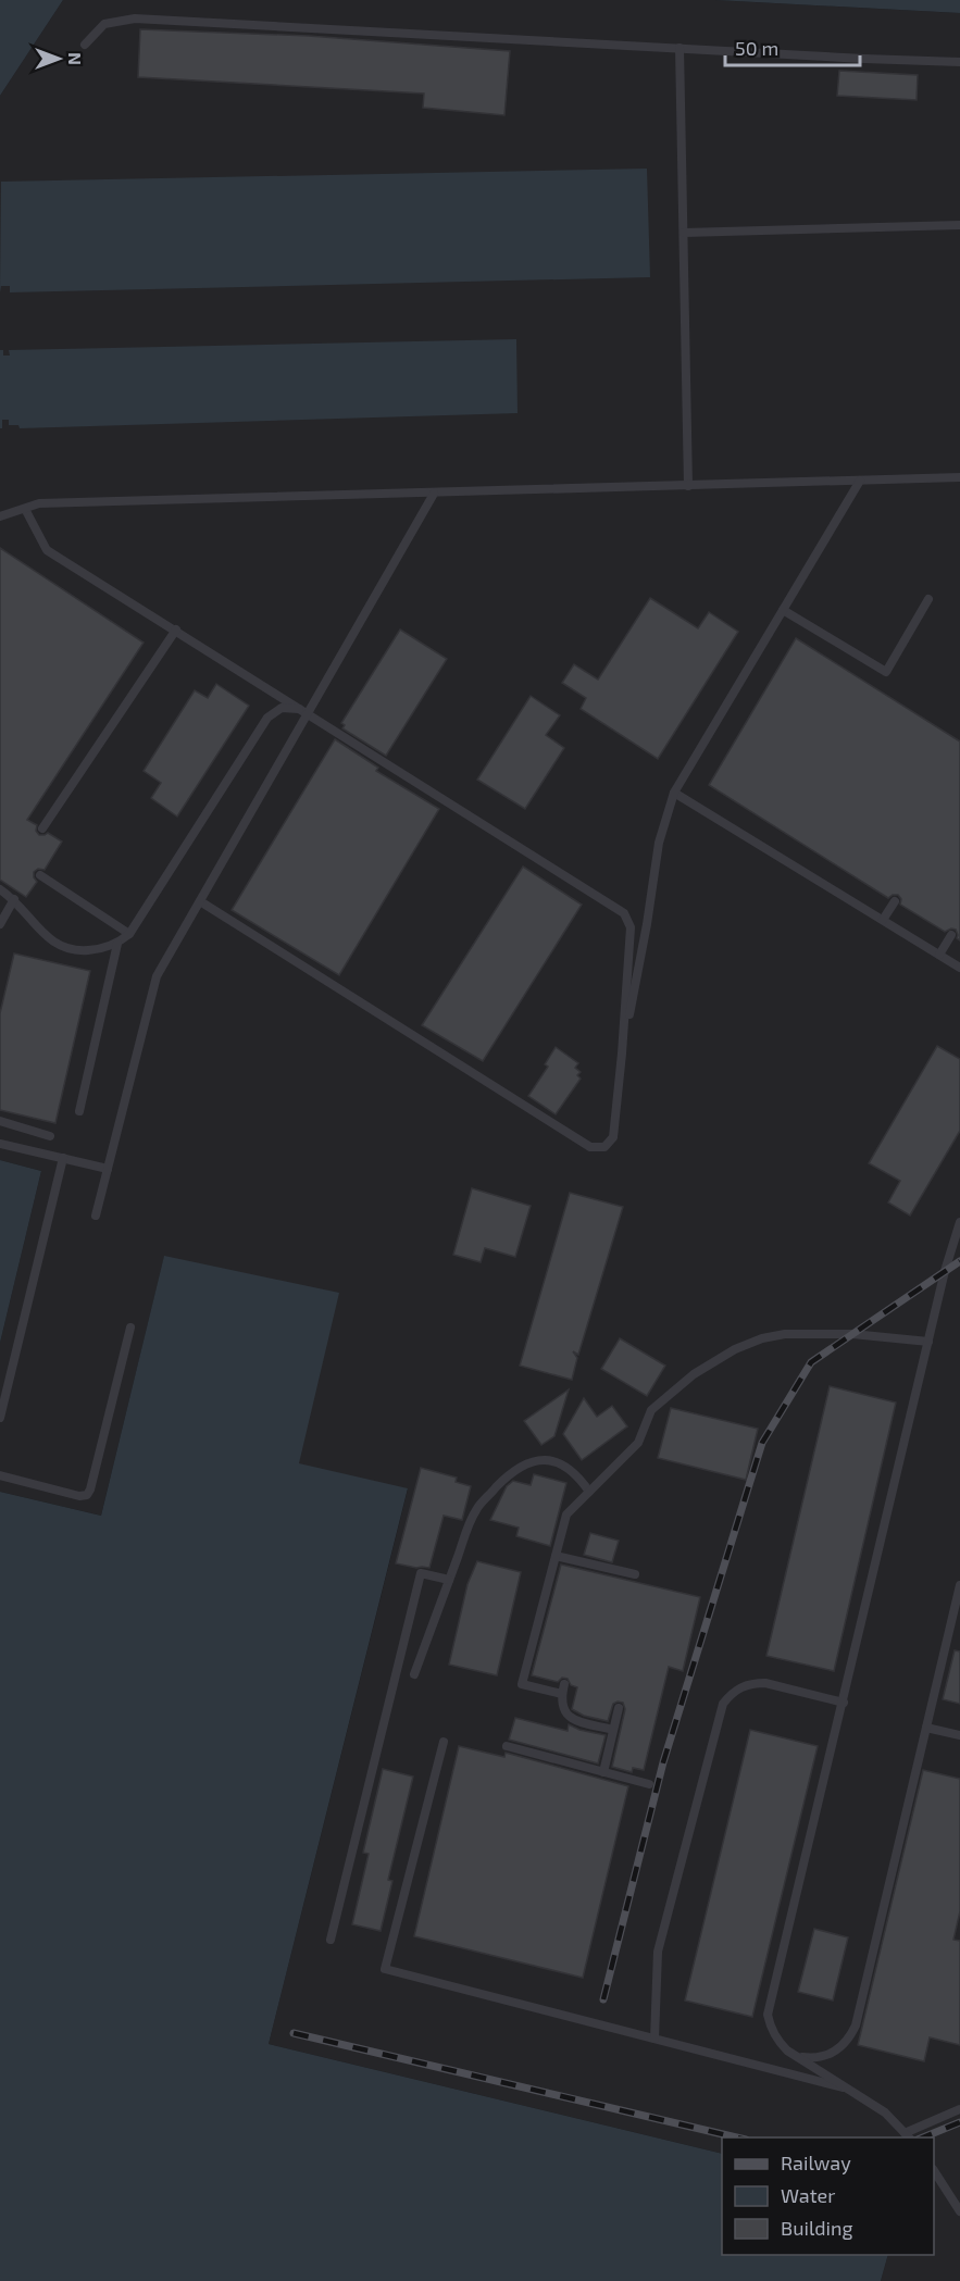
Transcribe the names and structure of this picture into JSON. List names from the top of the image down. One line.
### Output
{"legend":["Railway","Water","Building"],"scale_bar":"50 m","north":"right"}
